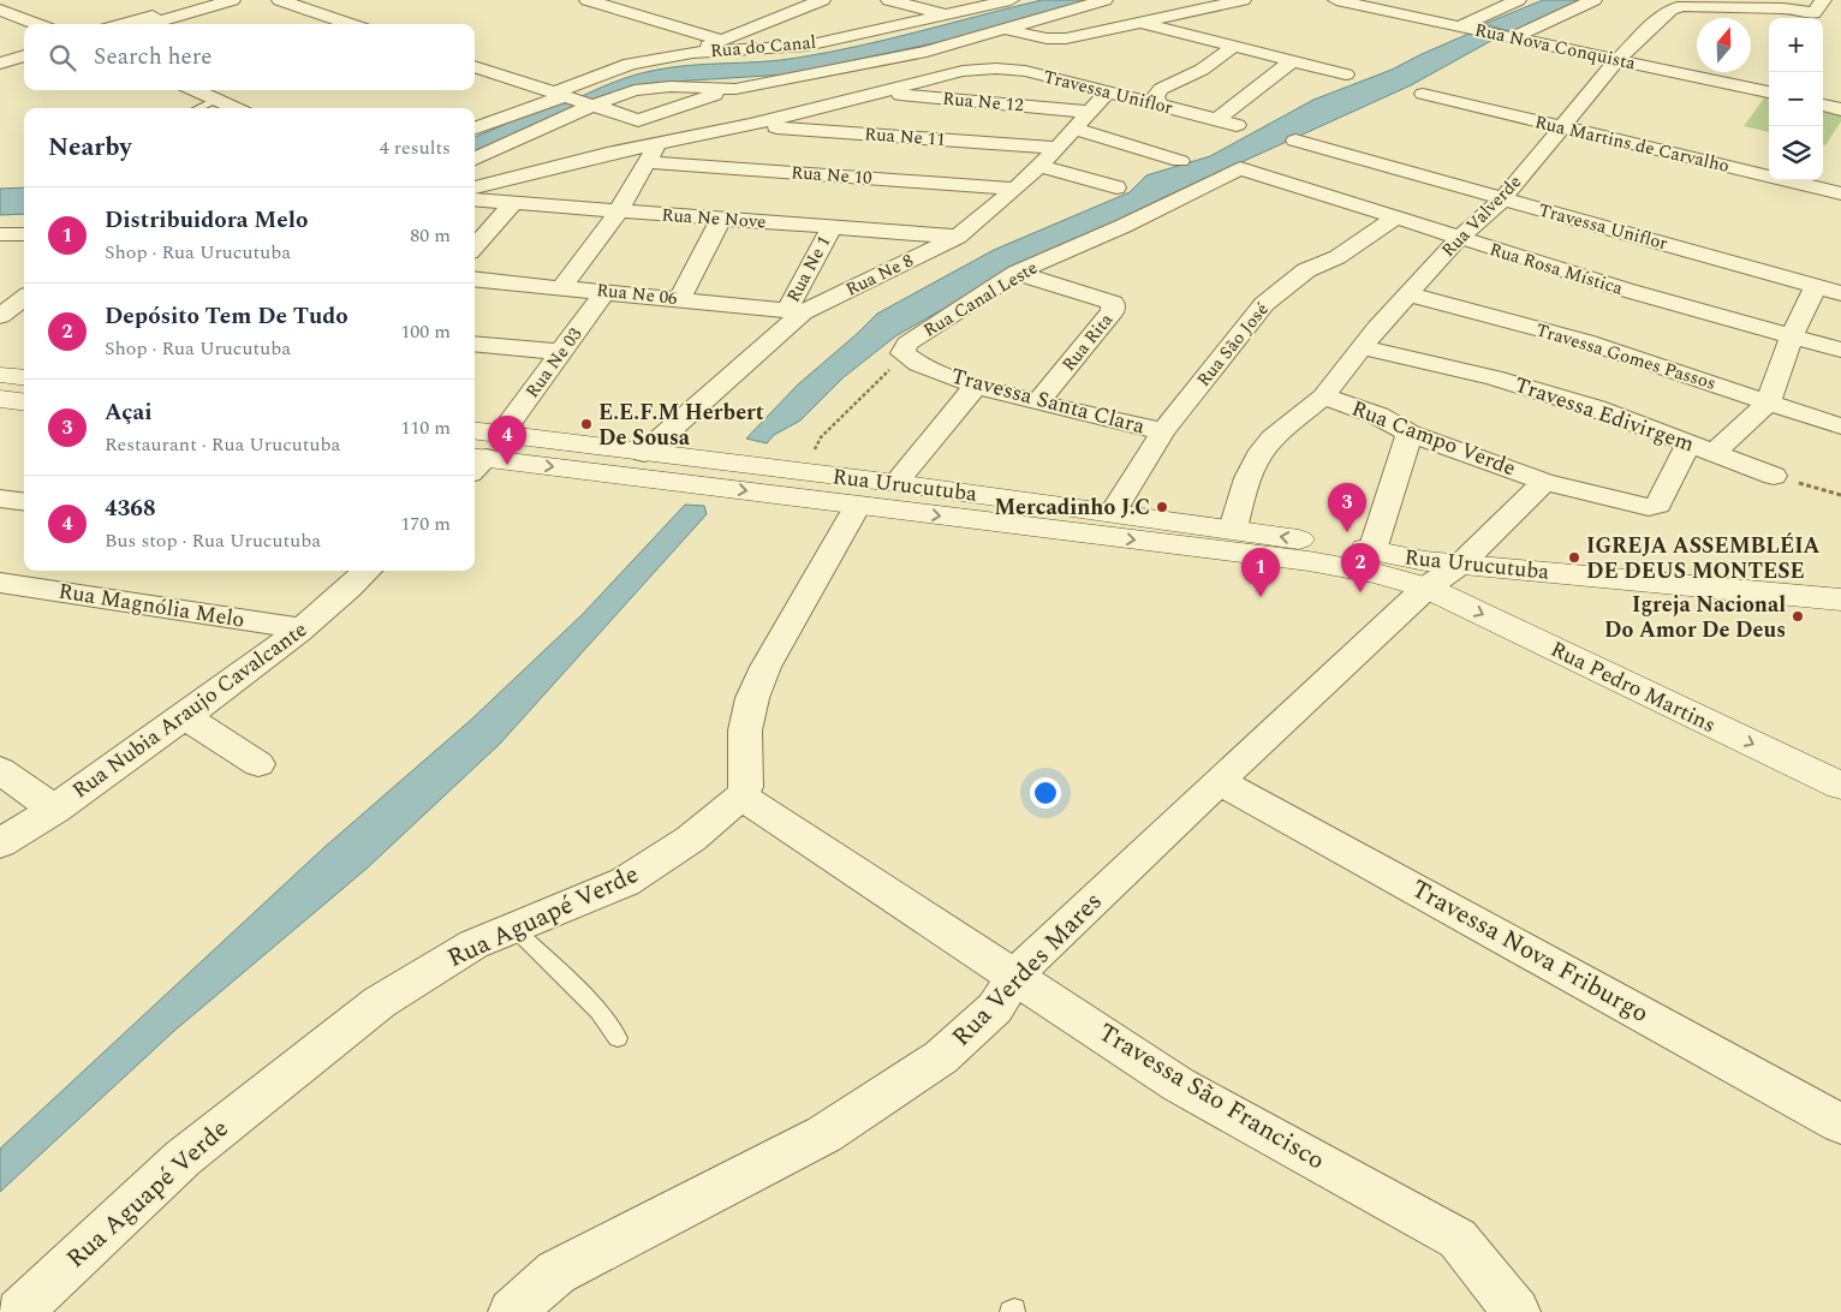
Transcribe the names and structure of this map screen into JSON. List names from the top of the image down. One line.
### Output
{"streets":{"street":["Rua do Canal","Rua Nova Conquista","Travessa Uniflor","Rua Ne 12","Rua Ne 11","Rua Martins de Carvalho","Rua Ne 10","Rua Valverde","Rua Ne Nove","Rua Ne 1","Rua Rosa Mística","Rua Ne 8","Rua Ne 06","Rua Canal Leste","Rua Rita","Rua São José","Travessa Gomes Passos","Rua Ne 03","Travessa Santa Clara","Travessa Edivirgem","Rua Campo Verde","Rua Urucutuba","Rua Magnólia Melo","Rua Pedro Martins","Rua Nubia Araujo Cavalcante","Rua Aguapé Verde","Travessa Nova Friburgo","Rua Verdes Mares","Travessa São Francisco"]},"crossings":[["Rua Nova Conquista","Rua Valverde"],["Travessa Uniflor","Rua Valverde"],["Travessa Uniflor","Rua Ne 8"],["Rua Ne 12","Rua Ne 8"],["Rua Ne 11","Rua Ne 8"],["Rua Martins de Carvalho","Rua Valverde"],["Rua Ne 10","Rua Ne 8"],["Rua Valverde","Rua Rosa Mística"],["Rua Valverde","Travessa Gomes Passos"],["Rua Valverde","Travessa Edivirgem"],["Rua Valverde","Rua Campo Verde"],["Rua Valverde","Rua Urucutuba"],["Rua Ne Nove","Rua Ne 1"],["Rua Ne Nove","Rua Ne 8"],["Rua Ne 1","Rua Ne 8"],["Rua Ne 1","Rua Ne 06"],["Rua Rosa Mística","Rua Canal Leste"],["Rua Rosa Mística","Rua São José"],["Rua Ne 8","Rua Ne 06"],["Rua Ne 8","Rua Urucutuba"],["Rua Ne 06","Rua Ne 03"],["Rua Canal Leste","Rua Rita"],["Rua Canal Leste","Travessa Santa Clara"],["Rua Canal Leste","Rua Urucutuba"],["Rua Rita","Travessa Santa Clara"],["Rua São José","Travessa Santa Clara"],["Rua São José","Rua Urucutuba"],["Rua Ne 03","Rua Urucutuba"],["Rua Urucutuba","Rua Pedro Martins"],["Rua Urucutuba","Rua Verdes Mares"],["Rua Magnólia Melo","Rua Nubia Araujo Cavalcante"],["Rua Pedro Martins","Rua Verdes Mares"],["Rua Aguapé Verde","Travessa São Francisco"],["Travessa Nova Friburgo","Rua Verdes Mares"],["Rua Verdes Mares","Travessa São Francisco"]],"one_way":["Rua Pedro Martins"],"places":["E.E.F.M Herbert De Sousa","Mercadinho J.C","IGREJA ASSEMBLÉIA DE DEUS MONTESE","Igreja Nacional Do Amor De Deus"],"north":"top","page":{"map_buttons":["+","−"],"search":"Search here","heading":["Nearby","4 results"],"list":[{"mark":"1","name":"Distribuidora Melo","note":"Shop · Rua Urucutuba","value":"80 m"},{"mark":"2","name":"Depósito Tem De Tudo","note":"Shop · Rua Urucutuba","value":"100 m"},{"mark":"3","name":"Açai","note":"Restaurant · Rua Urucutuba","value":"110 m"},{"mark":"4","name":"4368","note":"Bus stop · Rua Urucutuba","value":"170 m"}],"pins":["4","3","2","1"]}}
